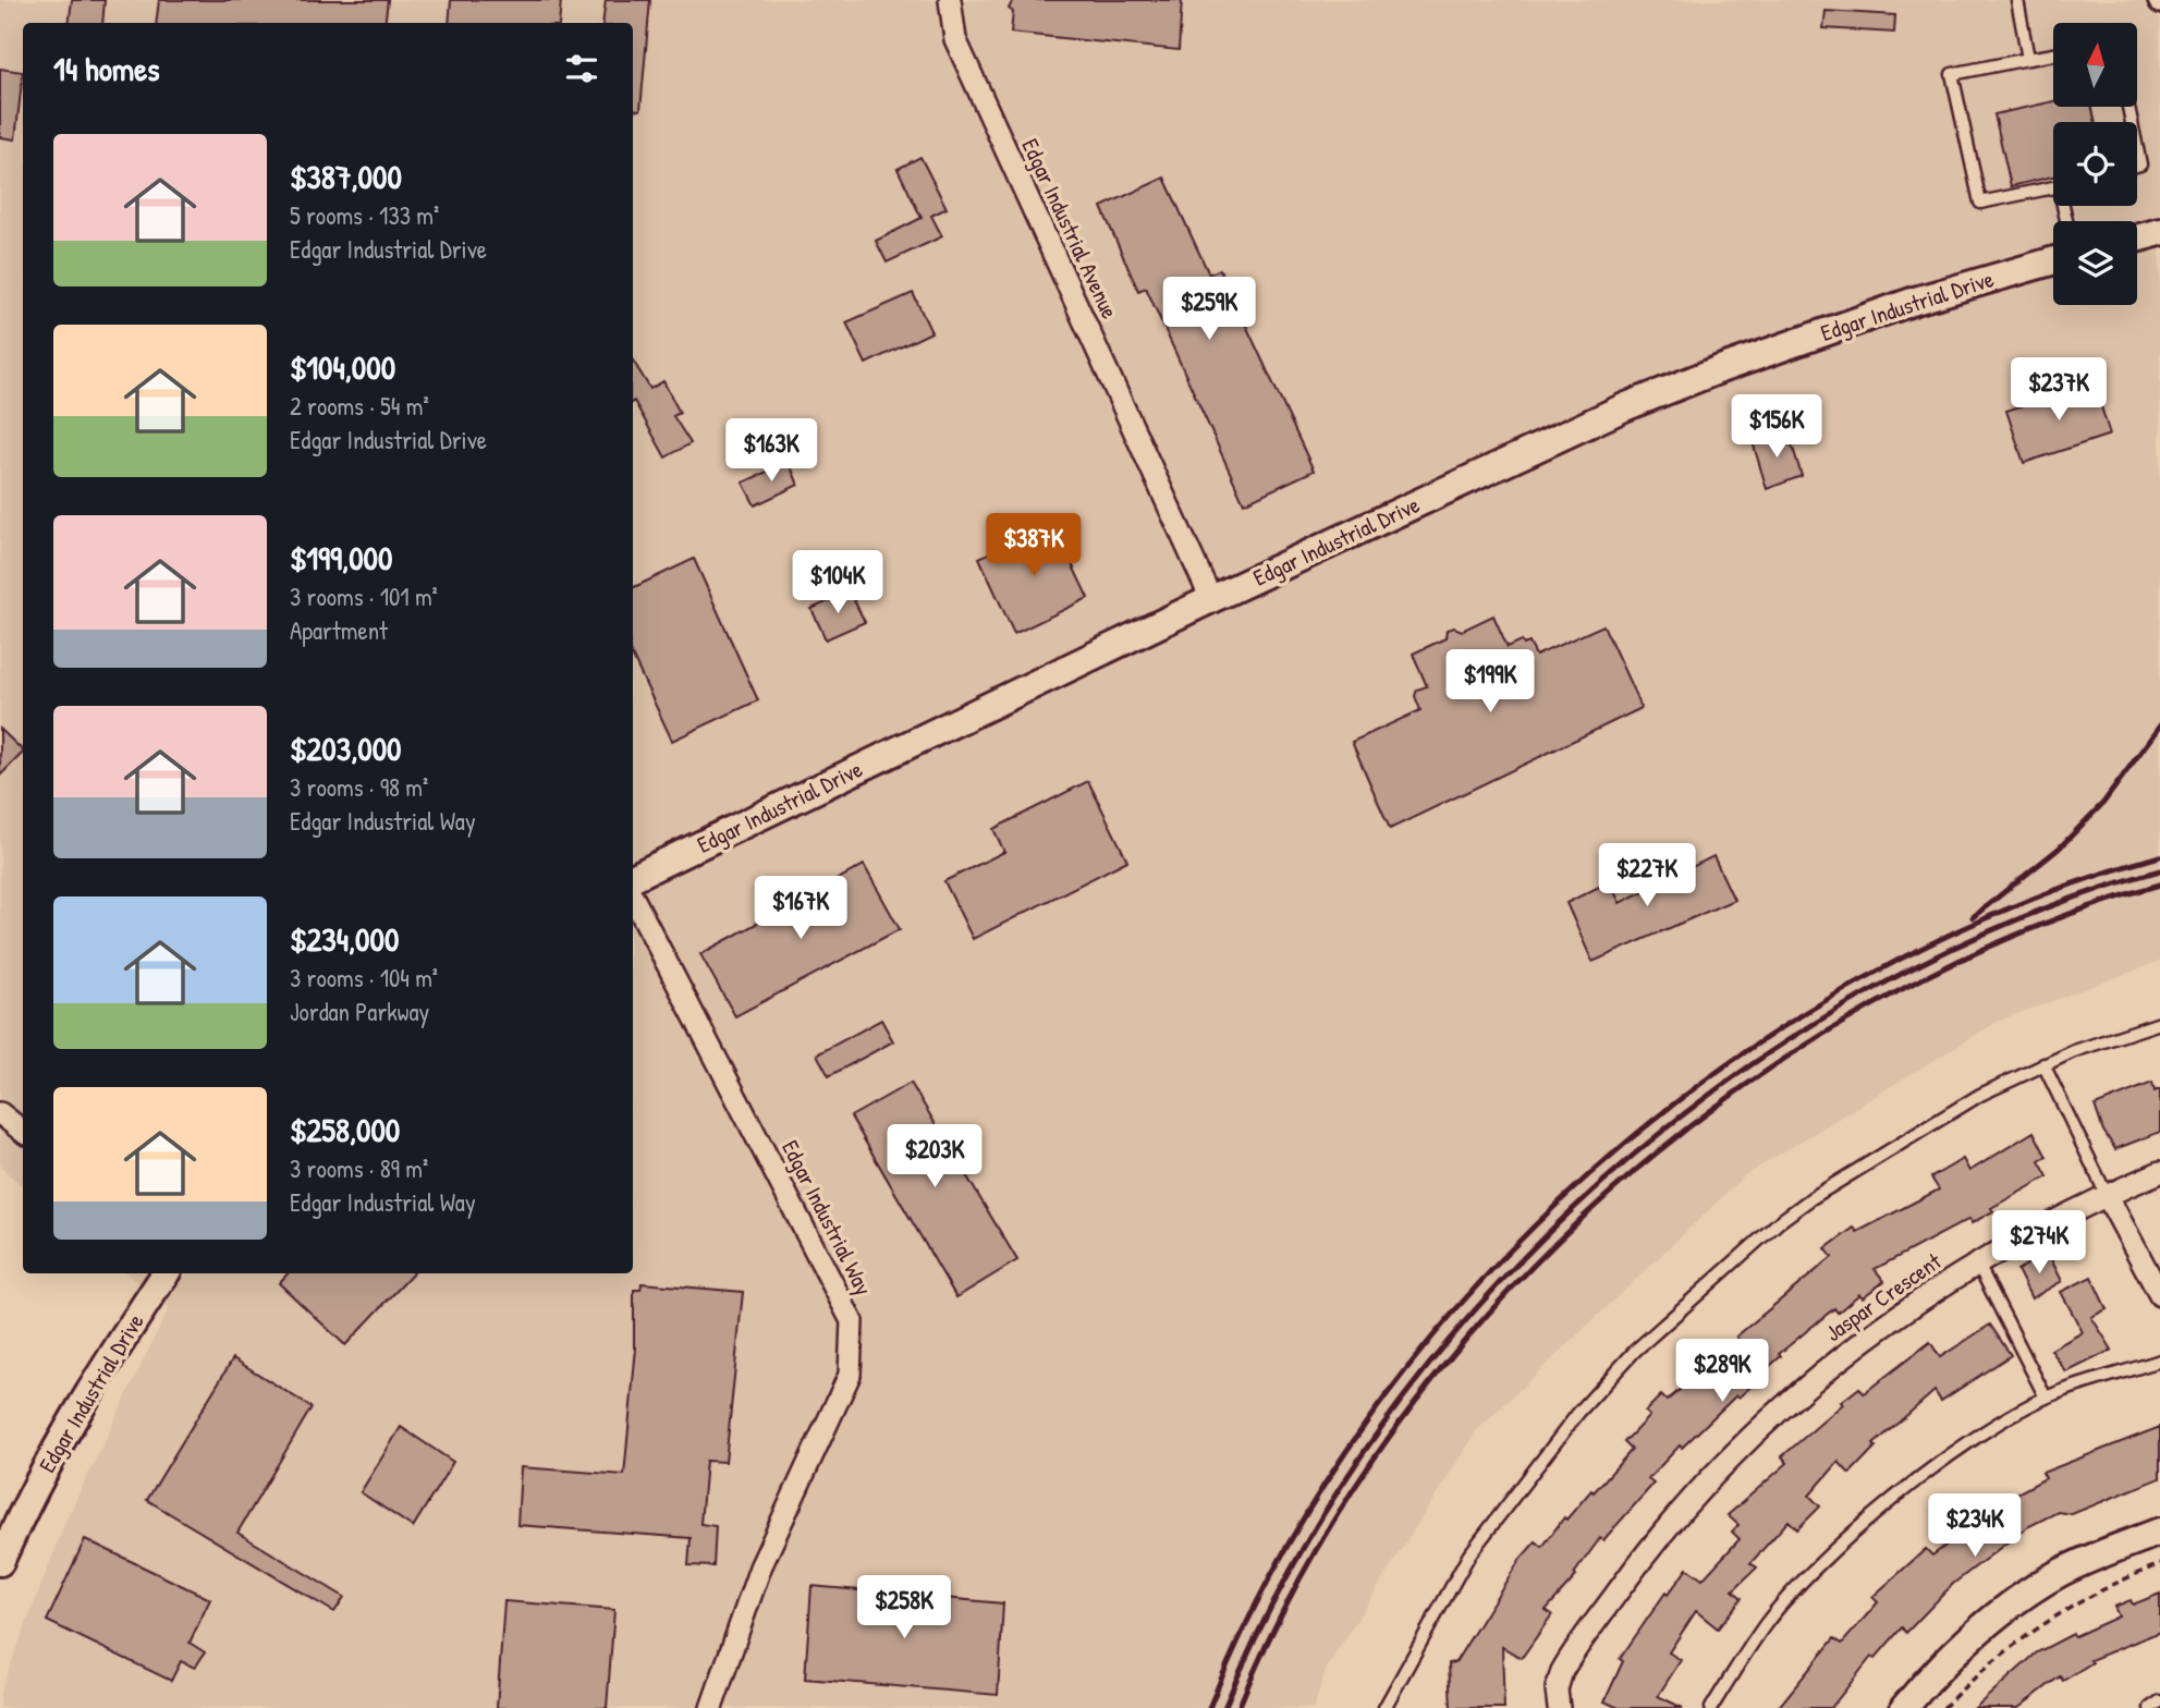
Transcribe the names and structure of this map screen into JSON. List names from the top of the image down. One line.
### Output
{"streets":{"street":["Edgar Industrial Avenue","Edgar Industrial Drive","Edgar Industrial Way","Jaspar Crescent"]},"crossings":[["Edgar Industrial Avenue","Edgar Industrial Drive"]],"north":"top","page":{"heading":"14 homes","list":[{"name":"$387,000","note":"5 rooms · 133 m² · Edgar Industrial Drive"},{"name":"$104,000","note":"2 rooms · 54 m² · Edgar Industrial Drive"},{"name":"$199,000","note":"3 rooms · 101 m² · Apartment"},{"name":"$203,000","note":"3 rooms · 98 m² · Edgar Industrial Way"},{"name":"$234,000","note":"3 rooms · 104 m² · Jordan Parkway"},{"name":"$258,000","note":"3 rooms · 89 m² · Edgar Industrial Way"}],"price":["$259K","$237K","$156K","$163K","$387K","$104K","$199K","$227K","$167K","$203K","$274K","$289K","$234K","$258K"]}}
